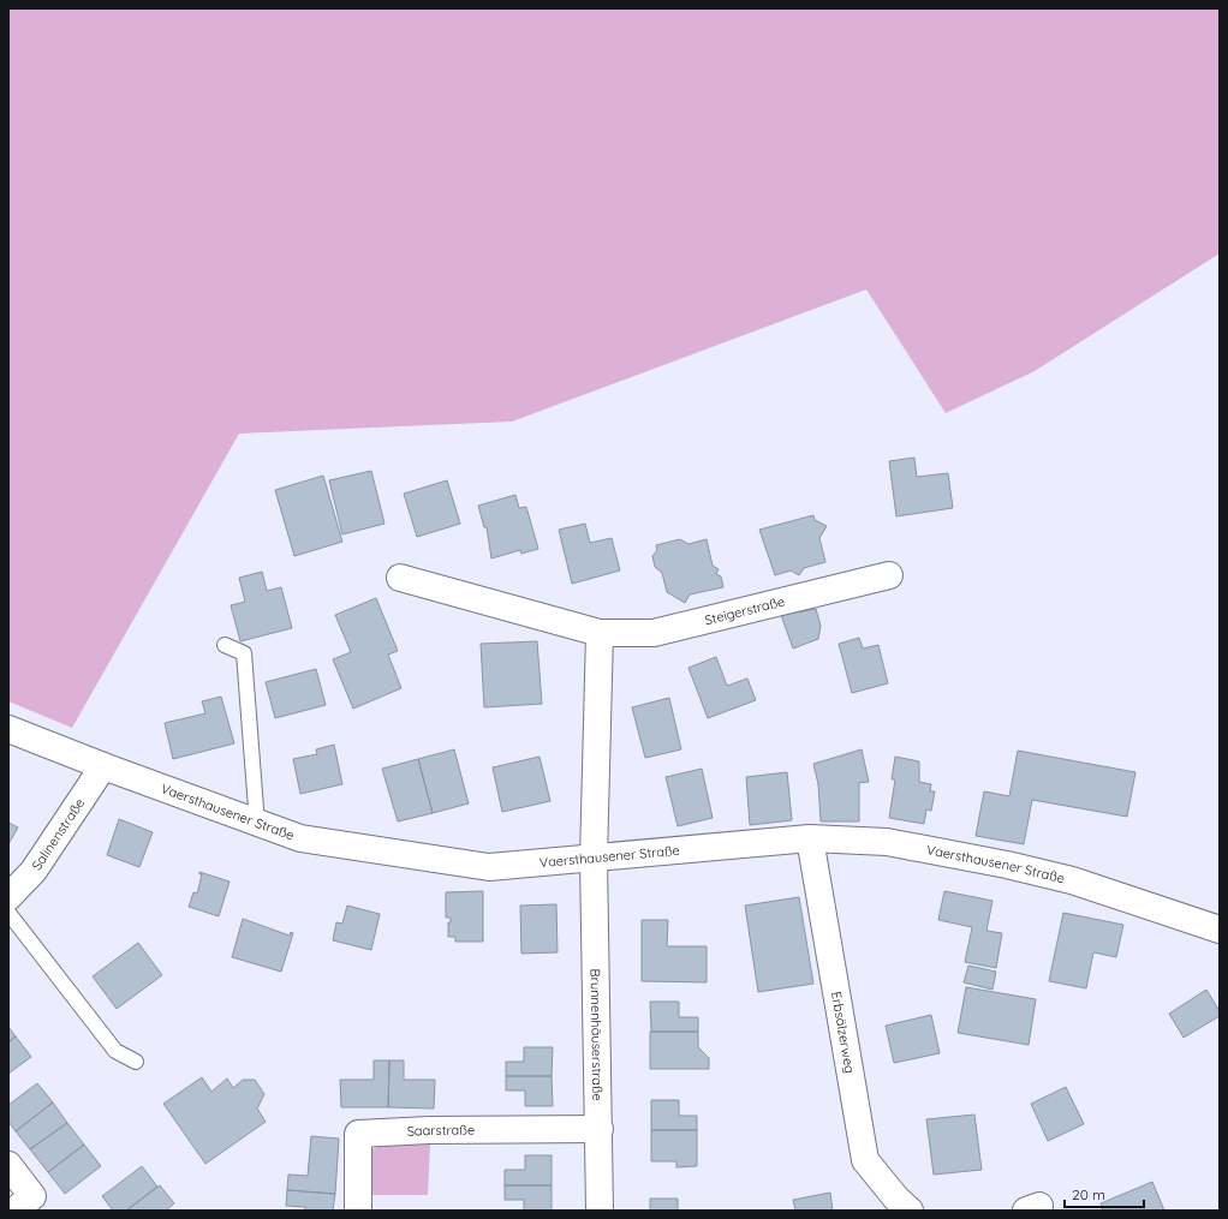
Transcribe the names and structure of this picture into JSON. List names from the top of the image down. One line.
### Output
{"streets":{"street":["Steigerstraße","Vaersthausener Straße","Salinenstraße","Erbsälzerweg","Brunnenhäuserstraße","Saarstraße"]},"crossings":[["Vaersthausener Straße","Salinenstraße"],["Vaersthausener Straße","Erbsälzerweg"],["Vaersthausener Straße","Brunnenhäuserstraße"],["Brunnenhäuserstraße","Saarstraße"]],"scale_bar":"20 m"}
